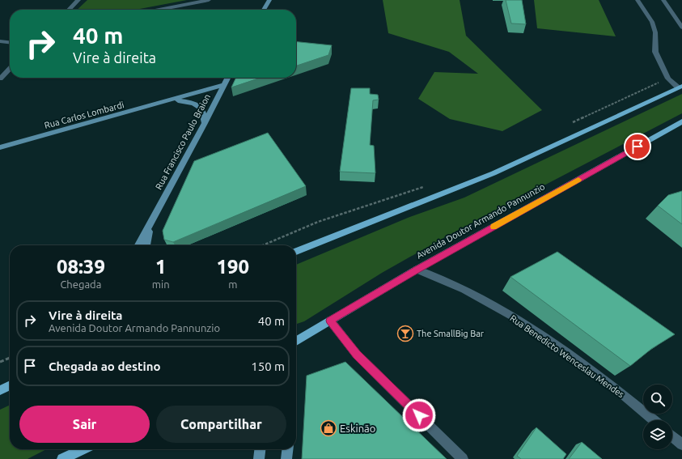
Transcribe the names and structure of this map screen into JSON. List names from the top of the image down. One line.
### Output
{"streets":{"main road":["Avenida Doutor Armando Pannunzio"],"street":["Rua Carlos Lombardi","Rua Francisco Paulo Braion","Rua Benedicto Wenceslau Mendes"]},"crossings":[["Rua Carlos Lombardi","Rua Francisco Paulo Braion"],["Avenida Doutor Armando Pannunzio","Rua Benedicto Wenceslau Mendes"]],"places":{"bar":["The SmallBig Bar"],"shop":["Eskinão"]},"page":{"turn":["40 m","Vire à direita"],"eta":["08:39","Chegada","1","min","190","m"],"list":[{"name":"Vire à direita","note":"Avenida Doutor Armando Pannunzio","value":"40 m"},{"name":"Chegada ao destino","value":"150 m"}],"buttons":["Sair","Compartilhar"]}}
